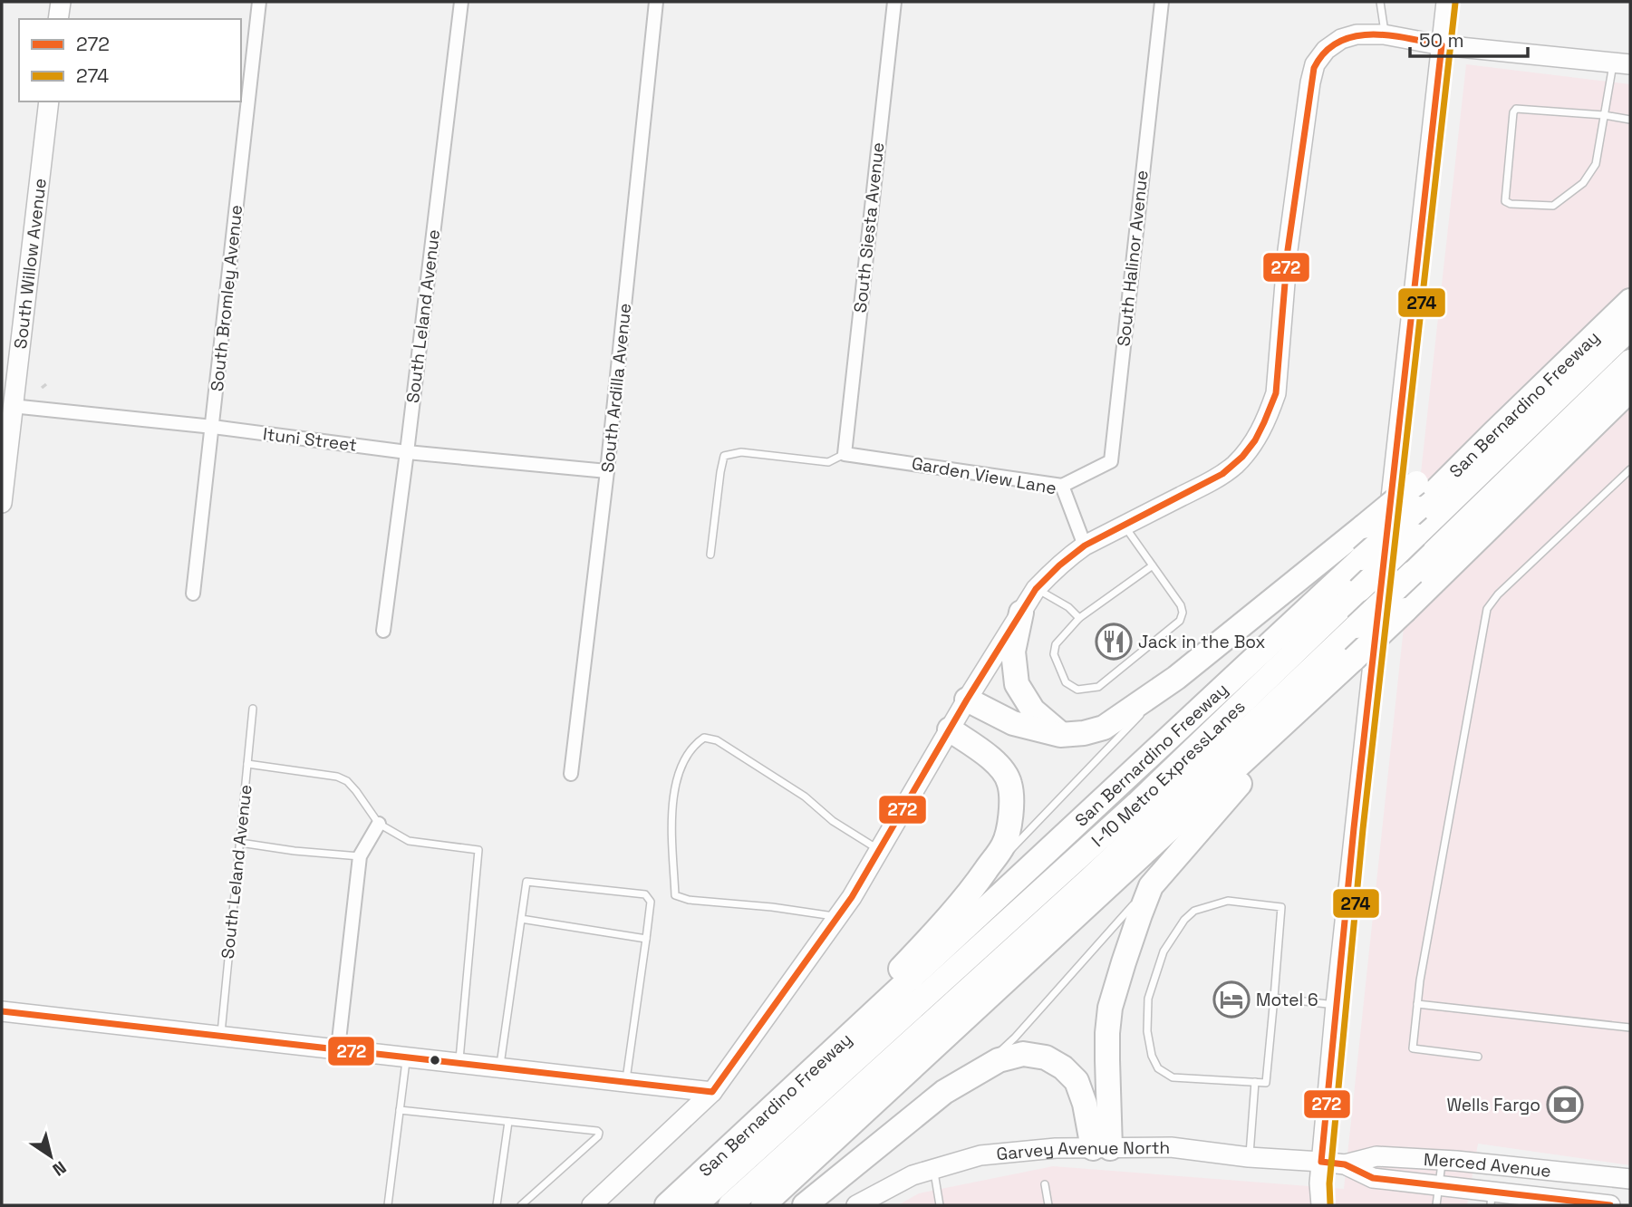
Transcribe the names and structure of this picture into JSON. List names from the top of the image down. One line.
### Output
{"streets":{"highway":["San Bernardino Freeway","I-10 Metro ExpressLanes"],"main road":["South Willow Avenue","Garvey Avenue North","Merced Avenue"],"street":["South Siesta Avenue","South Halinor Avenue","South Bromley Avenue","South Leland Avenue","South Ardilla Avenue","Ituni Street","Garden View Lane"]},"crossings":[["South Siesta Avenue","Garden View Lane"],["South Halinor Avenue","Garden View Lane"],["South Willow Avenue","Ituni Street"],["South Bromley Avenue","Ituni Street"],["South Leland Avenue","Ituni Street"],["South Ardilla Avenue","Ituni Street"],["Garvey Avenue North","Merced Avenue"]],"places":{"restaurant":["Jack in the Box"],"hotel":["Motel 6"],"bank":["Wells Fargo"]},"lines":["transit line 274","transit line 272"],"legend":["272","274"],"scale_bar":"50 m","north":"bottom right"}
